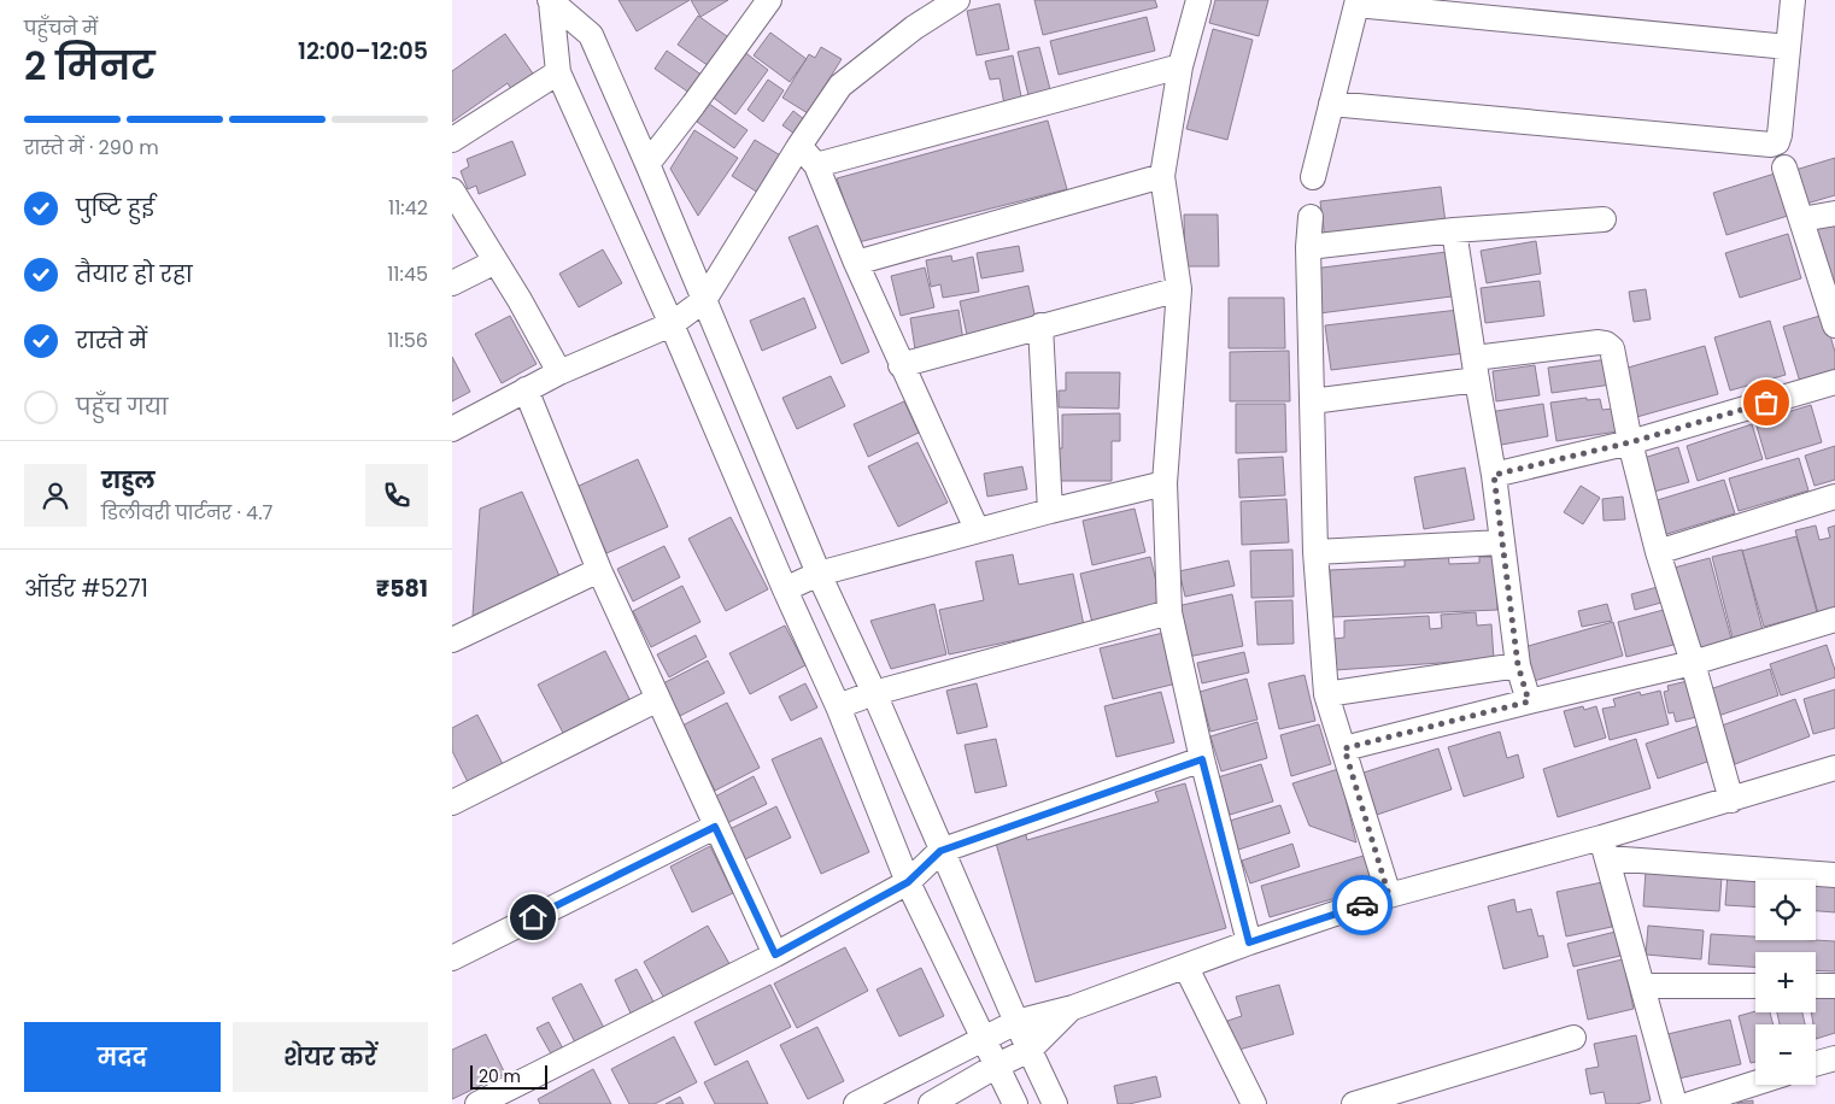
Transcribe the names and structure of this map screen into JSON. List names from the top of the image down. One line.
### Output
{"scale_bar":"20 m","page":{"heading":["2 मिनट","पहुँचने में","12:00–12:05"],"panel":["राहुल","डिलीवरी पार्टनर · 4.7","ऑर्डर #5271","₹581"],"bar":"रास्ते में · 290 m","list":[["पुष्टि हुई","11:42"],["तैयार हो रहा","11:45"],["रास्ते में","11:56"],"पहुँच गया"],"map_buttons":["+","−"],"buttons":["मदद","शेयर करें"],"scale":"20 m"}}
